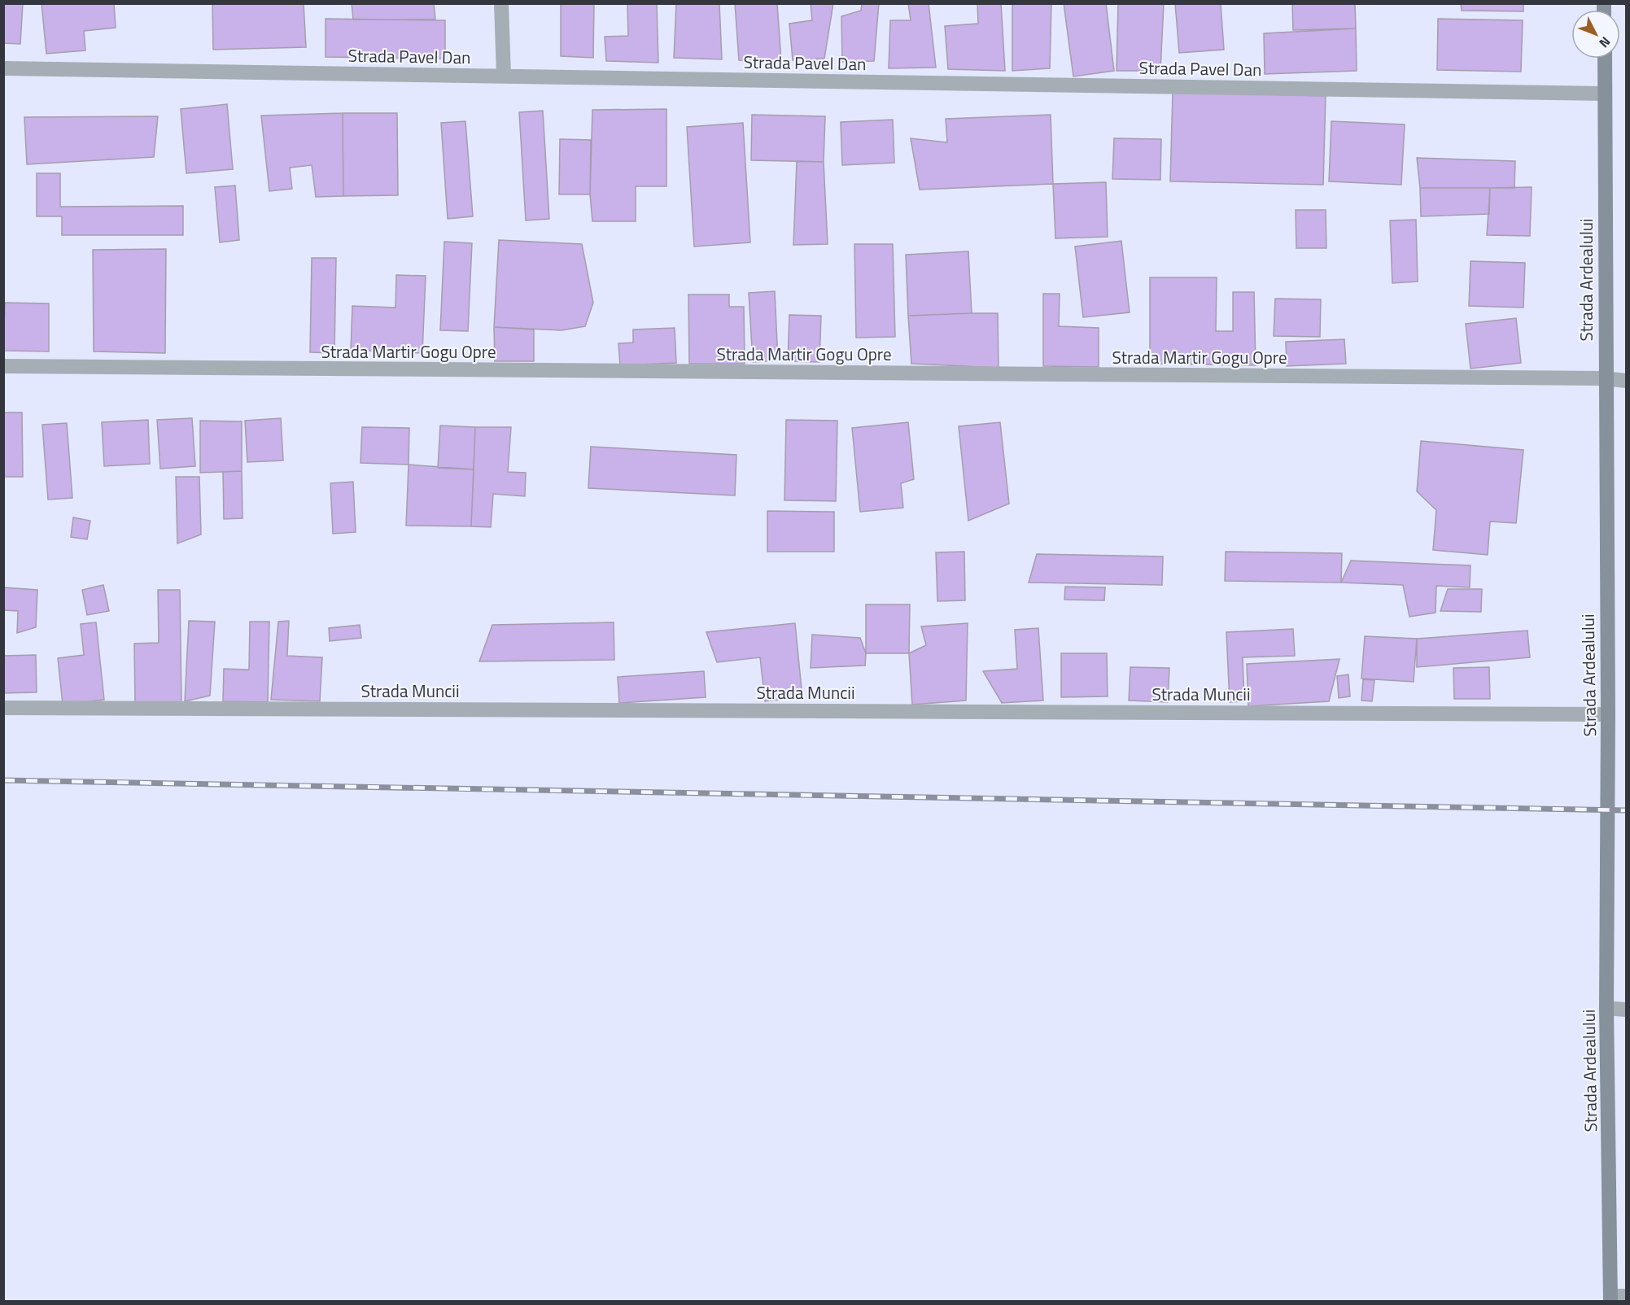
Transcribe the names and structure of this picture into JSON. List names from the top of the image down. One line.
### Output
{"streets":{"street":["Strada Pavel Dan","Strada Ardealului","Strada Martir Gogu Opre","Strada Muncii"]},"crossings":[["Strada Pavel Dan","Strada Ardealului"],["Strada Ardealului","Strada Martir Gogu Opre"],["Strada Ardealului","Strada Muncii"]],"north":"bottom right"}
